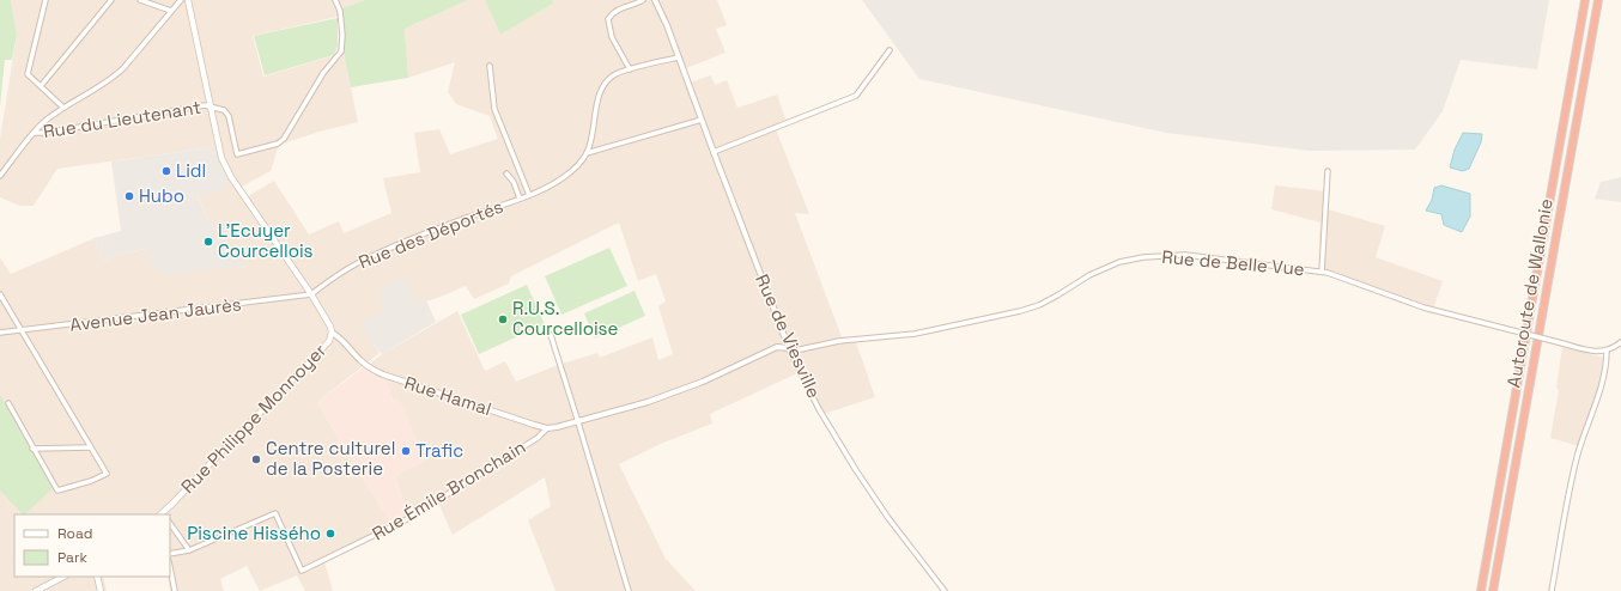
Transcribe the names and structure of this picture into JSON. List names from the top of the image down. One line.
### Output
{"streets":{"highway":["Autoroute de Wallonie"],"main road":["Rue Philippe Monnoyer"],"street":["Rue du Lieutenant","Rue des Déportés","Rue de Belle Vue","Avenue Jean Jaurès","Rue de Viesville","Rue Hamal","Rue Émile Bronchain"]},"crossings":[["Rue du Lieutenant","Rue Philippe Monnoyer"],["Rue des Déportés","Avenue Jean Jaurès"],["Rue des Déportés","Rue de Viesville"],["Rue des Déportés","Rue Philippe Monnoyer"],["Rue de Belle Vue","Rue de Viesville"],["Rue de Belle Vue","Rue Hamal"],["Avenue Jean Jaurès","Rue Philippe Monnoyer"],["Rue de Viesville","Rue Hamal"],["Rue Hamal","Rue Philippe Monnoyer"],["Rue Hamal","Rue Émile Bronchain"]],"places":["Lidl","Hubo","L'Ecuyer Courcellois","R.U.S. Courcelloise","Trafic","Centre culturel de la Posterie","Piscine Hissého"],"legend":["Road","Park"]}
